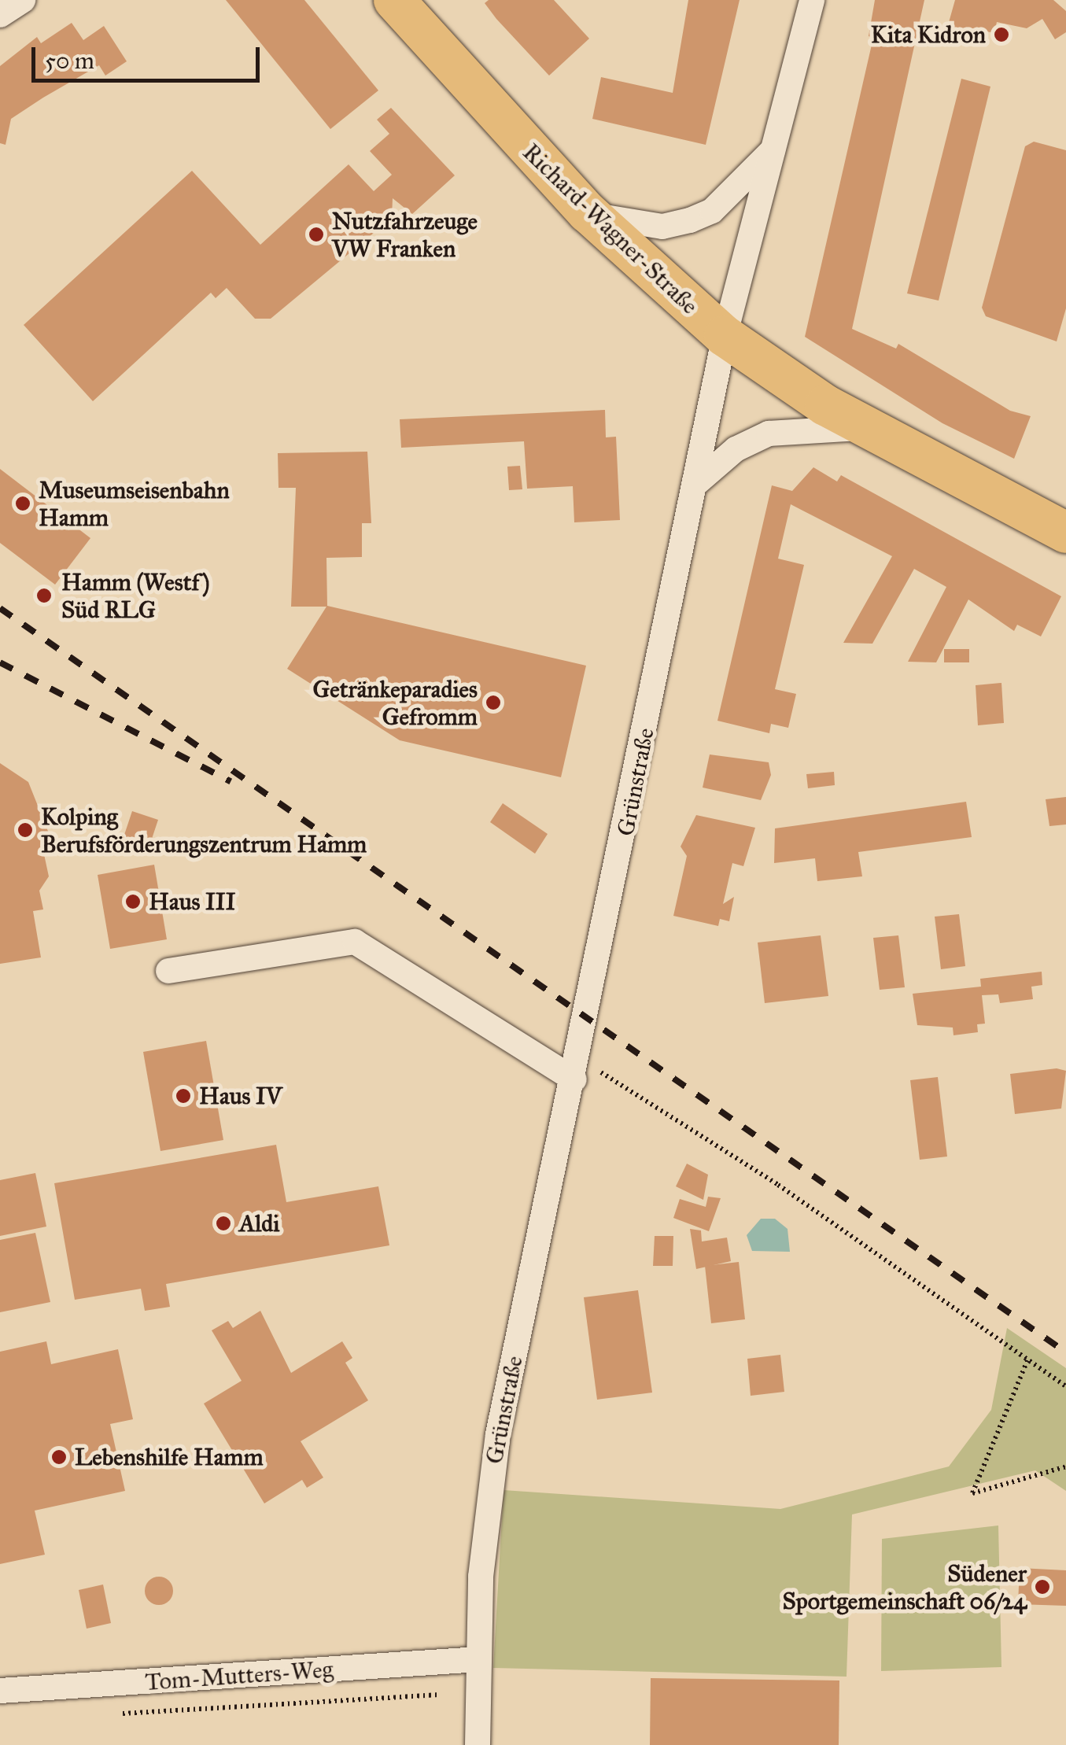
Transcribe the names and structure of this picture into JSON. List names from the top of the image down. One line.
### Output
{"streets":{"main road":["Richard-Wagner-Straße"],"street":["Grünstraße","Tom-Mutters-Weg"]},"crossings":[["Richard-Wagner-Straße","Grünstraße"],["Grünstraße","Tom-Mutters-Weg"]],"places":["Kita Kidron","Nutzfahrzeuge VW Franken","Museumseisenbahn Hamm","Hamm (Westf) Süd RLG","Getränkeparadies Gefromm","Kolping Berufsförderungszentrum Hamm","Haus III","Haus IV","Aldi","Lebenshilfe Hamm","Südener Sportgemeinschaft 06/24"],"scale_bar":"50 m"}
